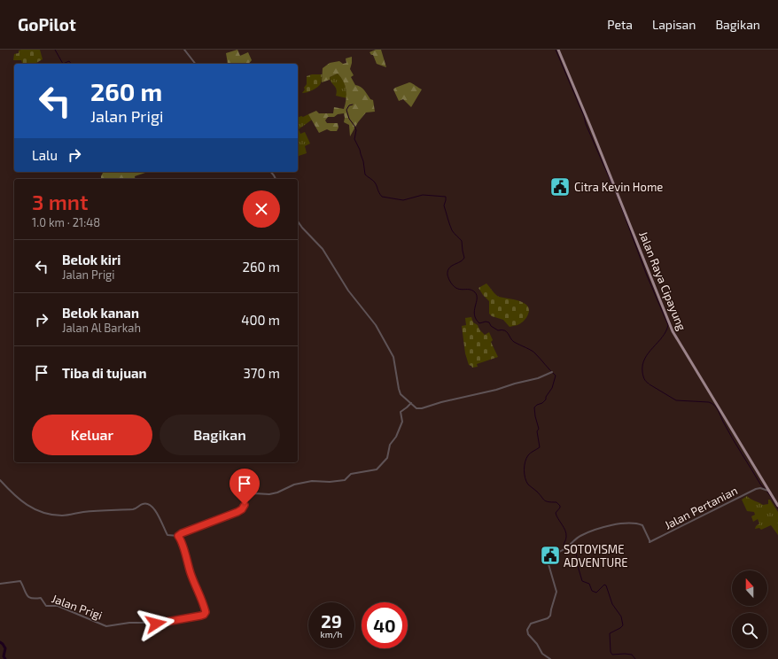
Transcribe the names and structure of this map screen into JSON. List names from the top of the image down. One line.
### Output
{"streets":{"main road":["Jalan Raya Cipayung"],"street":["Jalan Pertanian","Jalan Prigi"]},"crossings":[["Jalan Raya Cipayung","Jalan Pertanian"]],"places":{"public building":["Citra Kevin Home","SOTOYISME ADVENTURE"]},"north":"top","page":{"header":"GoPilot","nav":["Peta","Lapisan","Bagikan"],"turn":["260 m","Jalan Prigi"],"then":"Lalu","heading":["3 mnt","1.0 km · 21:48"],"list":[{"name":"Belok kiri","note":"Jalan Prigi","value":"260 m"},{"name":"Belok kanan","note":"Jalan Al Barkah","value":"400 m"},{"name":"Tiba di tujuan","value":"370 m"}],"buttons":["Keluar","Bagikan"],"speed":"29 km/h","limit":"40"}}
